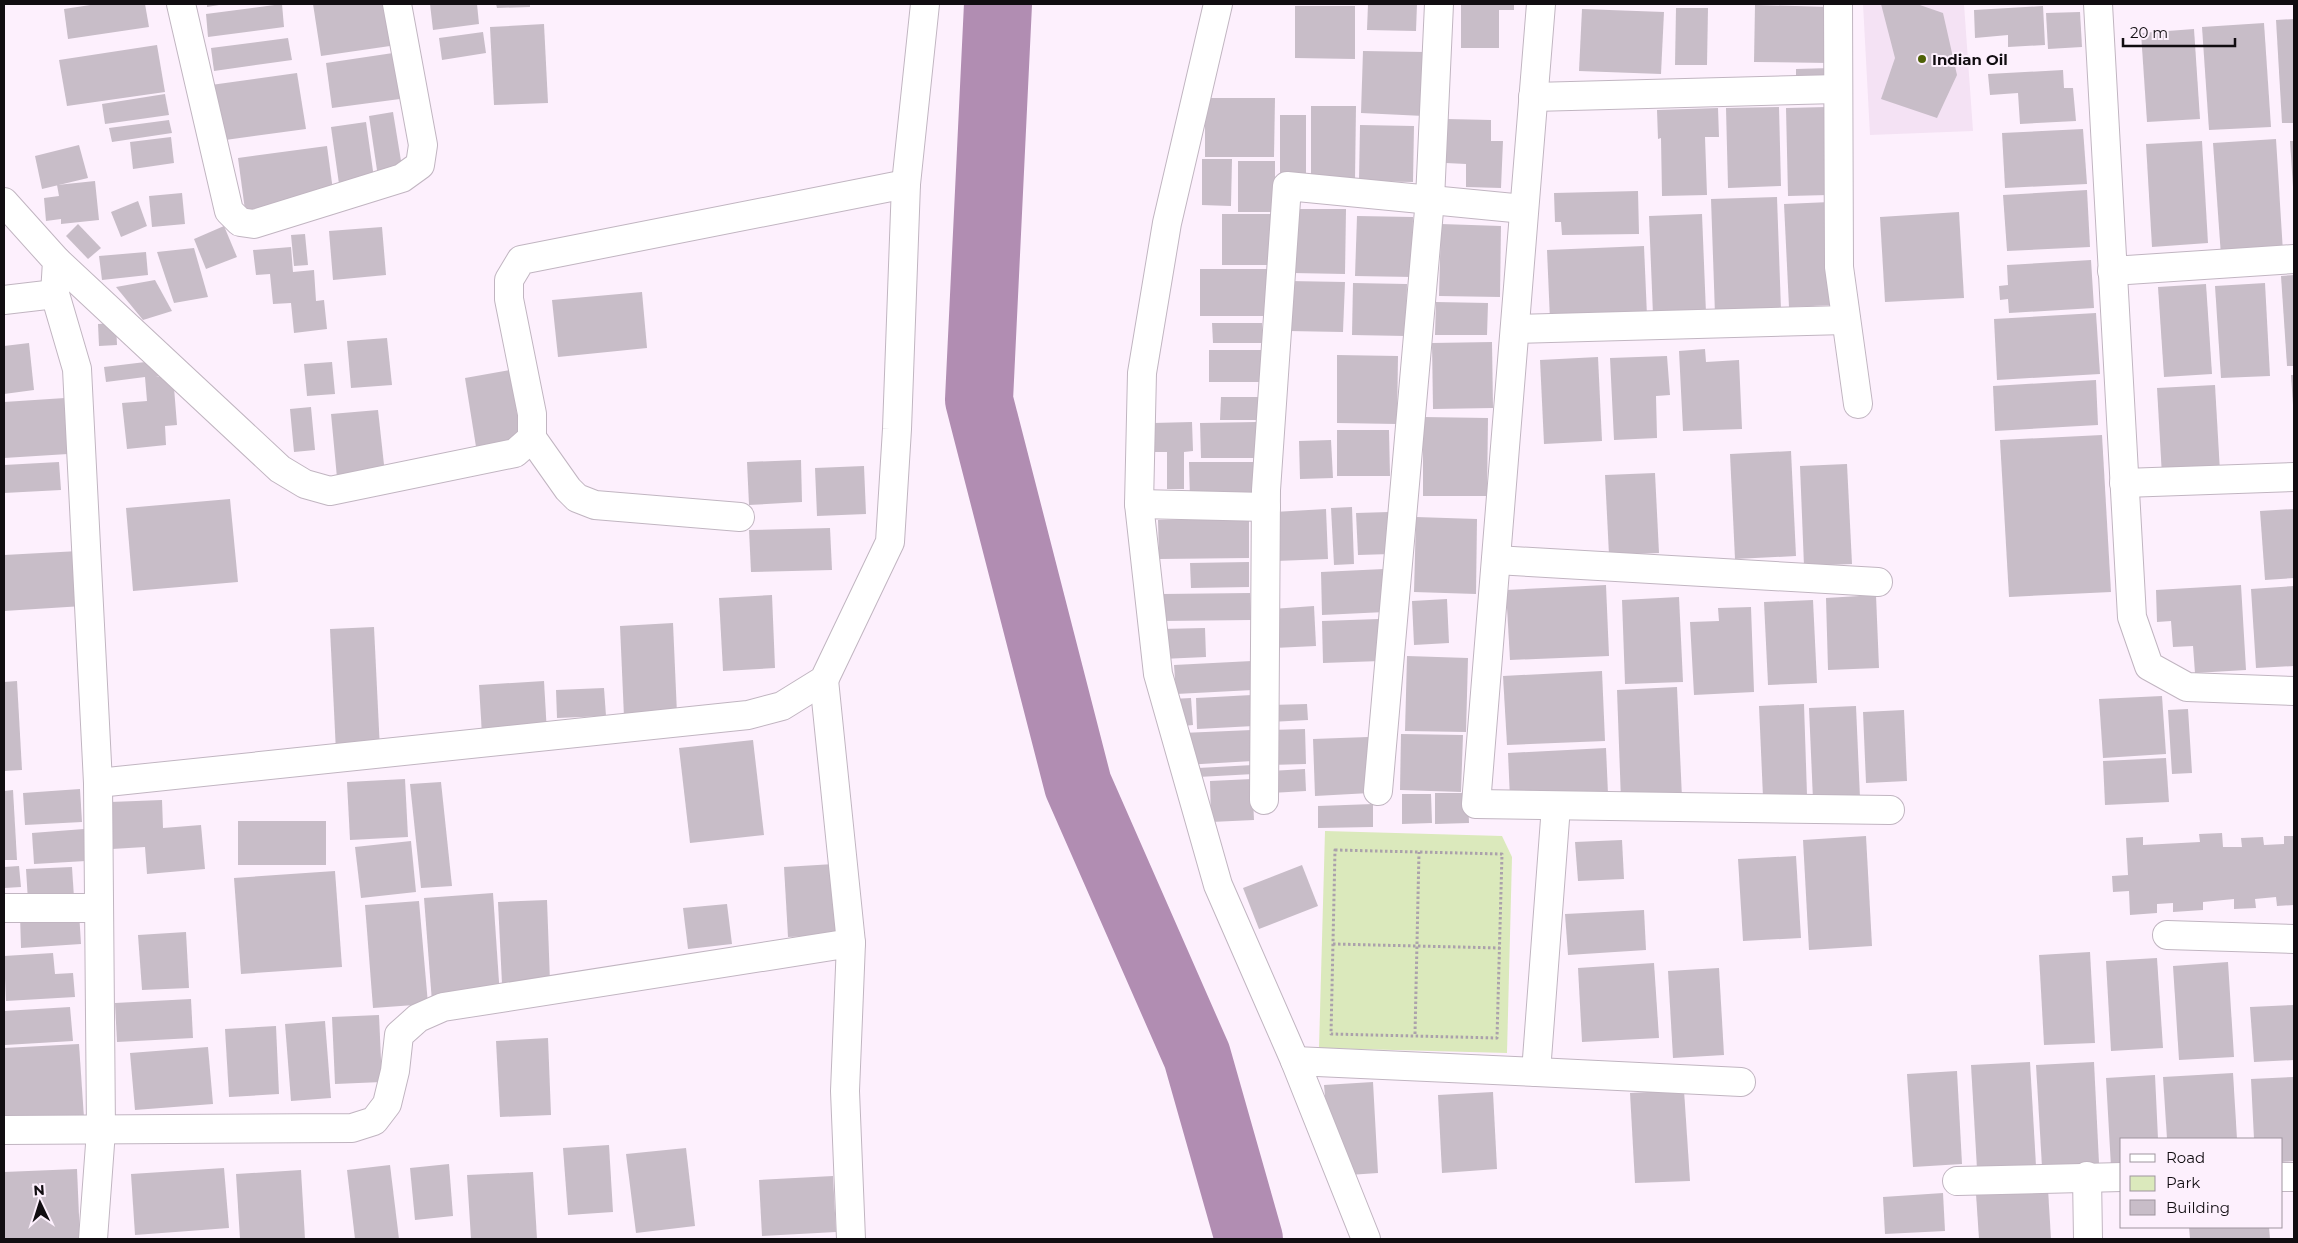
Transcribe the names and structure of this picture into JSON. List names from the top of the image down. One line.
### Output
{"places":["Indian Oil"],"legend":["Road","Park","Building"],"scale_bar":"20 m","north":"top"}
